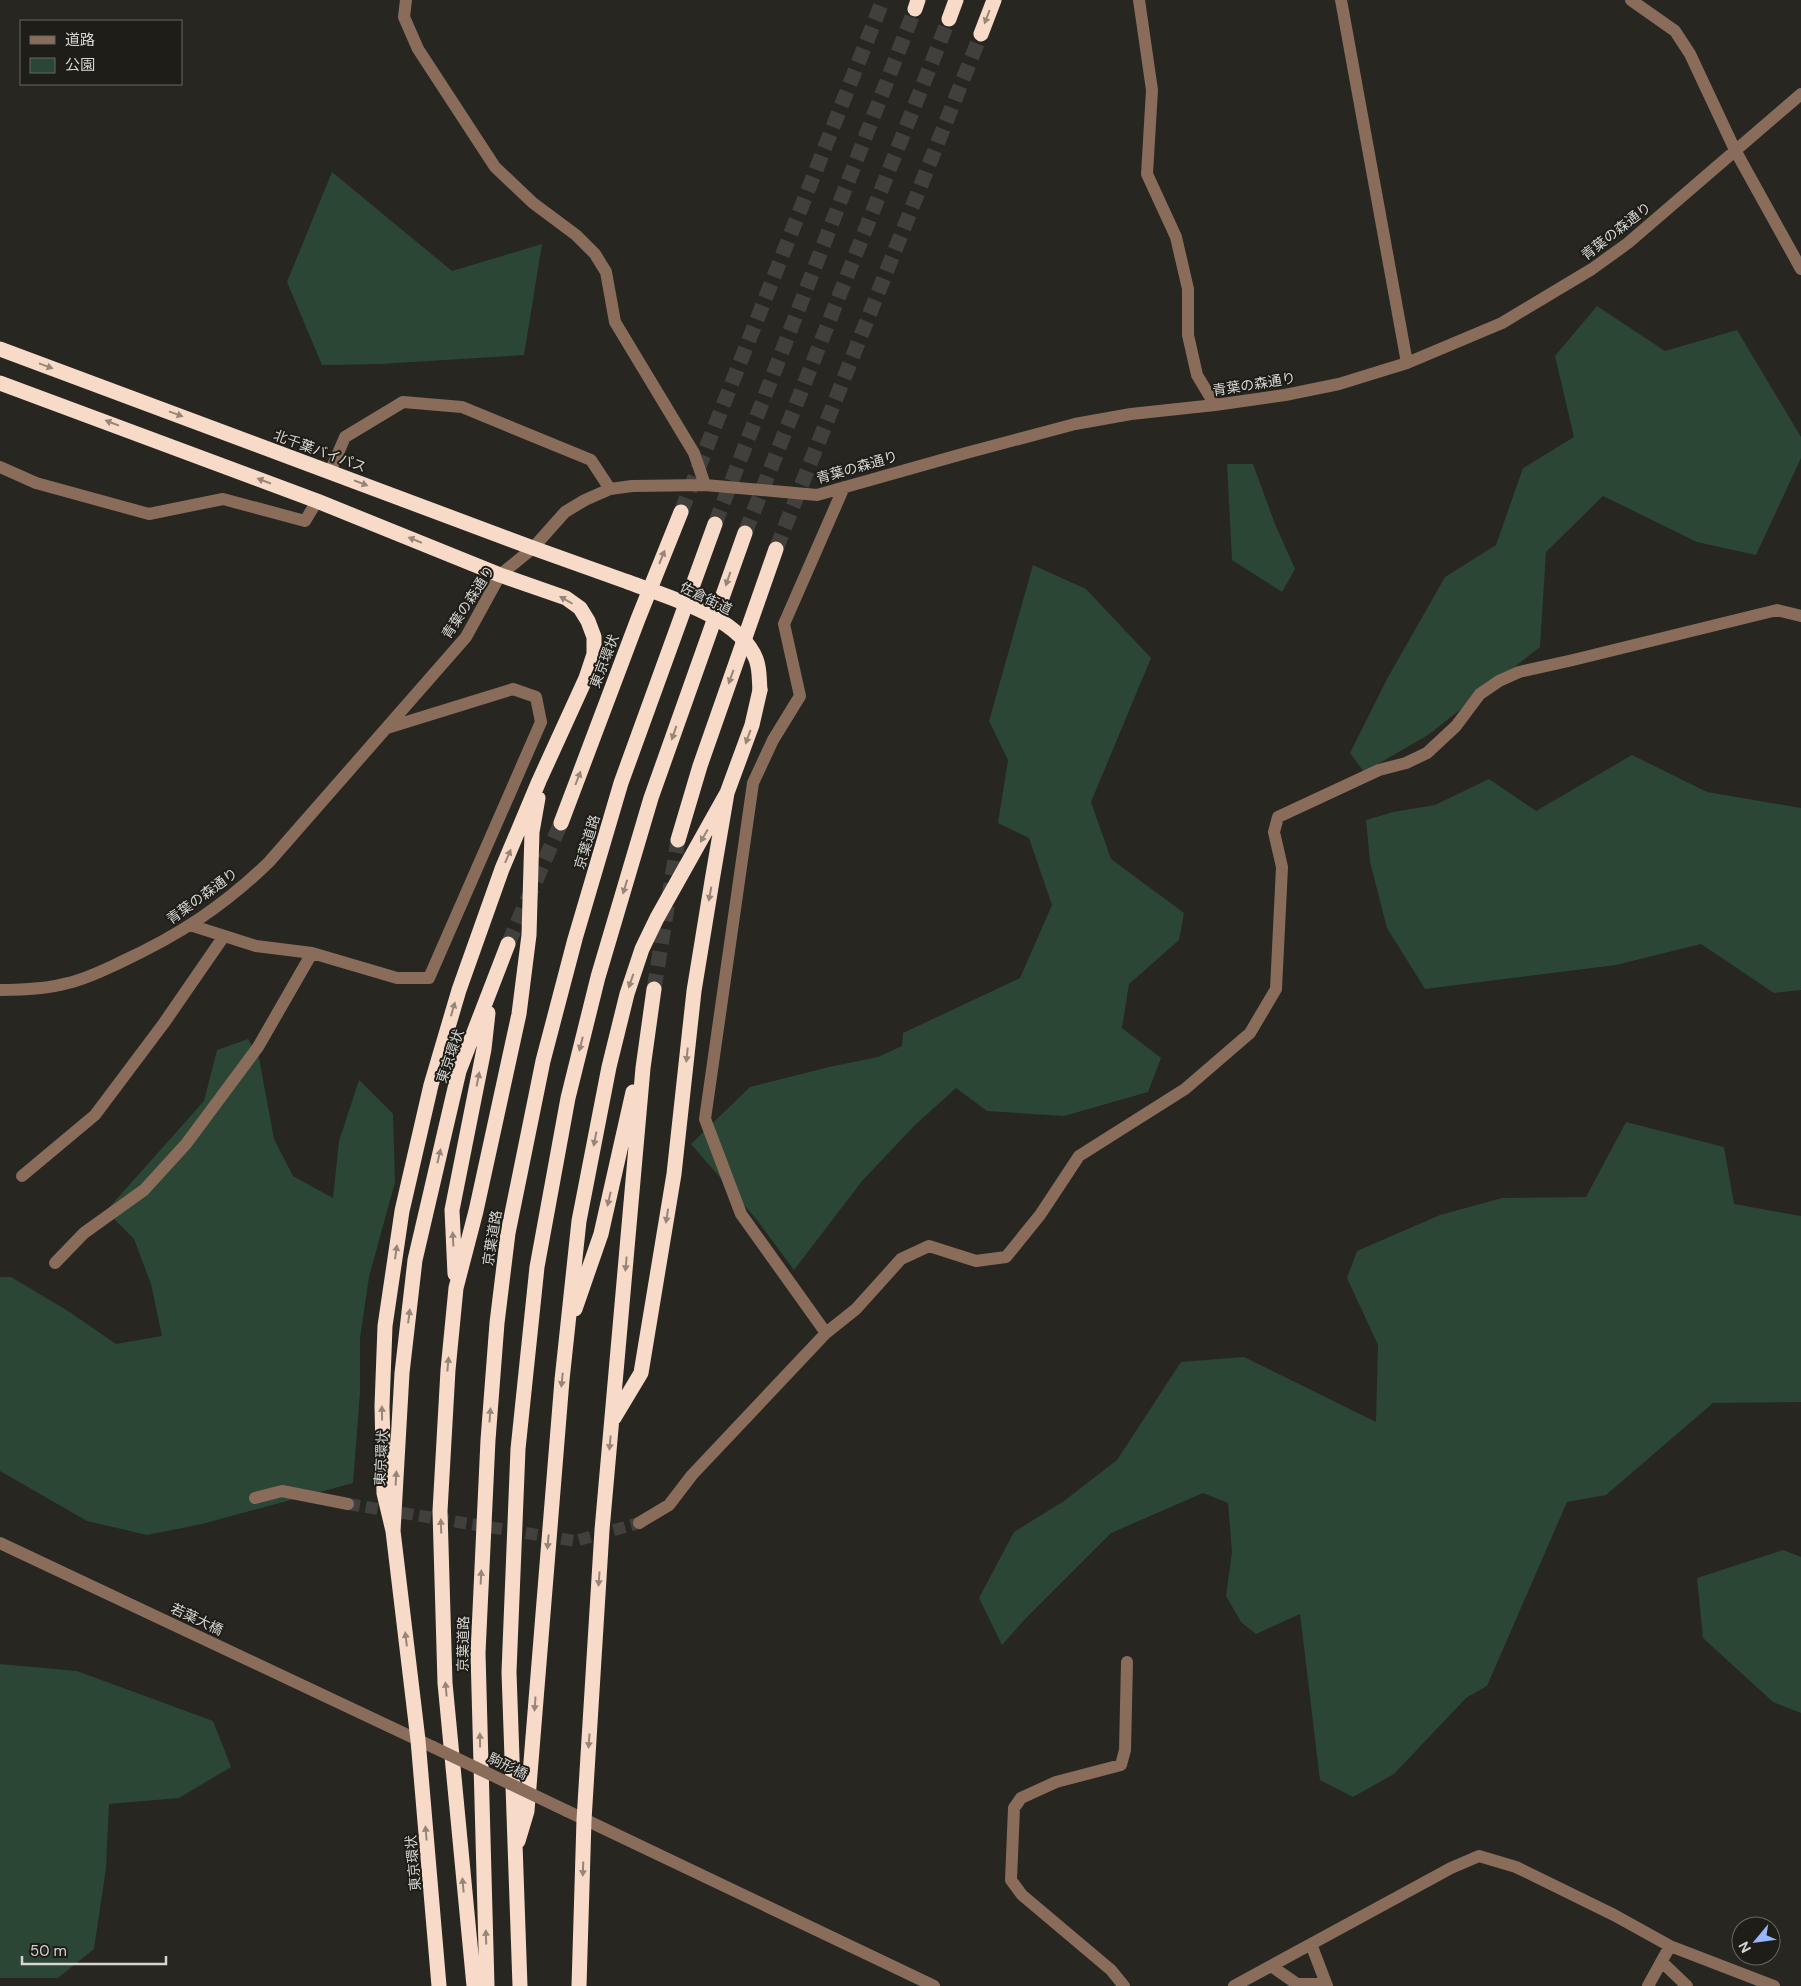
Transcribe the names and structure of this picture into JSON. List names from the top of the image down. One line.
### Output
{"streets":{"highway":["北千葉バイパス","佐倉街道","東京環状","京葉道路"],"street":["青葉の森通り","若葉大橋","駒形橋"]},"crossings":[["青葉の森通り","北千葉バイパス"],["北千葉バイパス","佐倉街道"],["東京環状","若葉大橋"],["東京環状","駒形橋"],["若葉大橋","駒形橋"]],"legend":["道路","公園"],"scale_bar":"50 m","north":"bottom left"}
